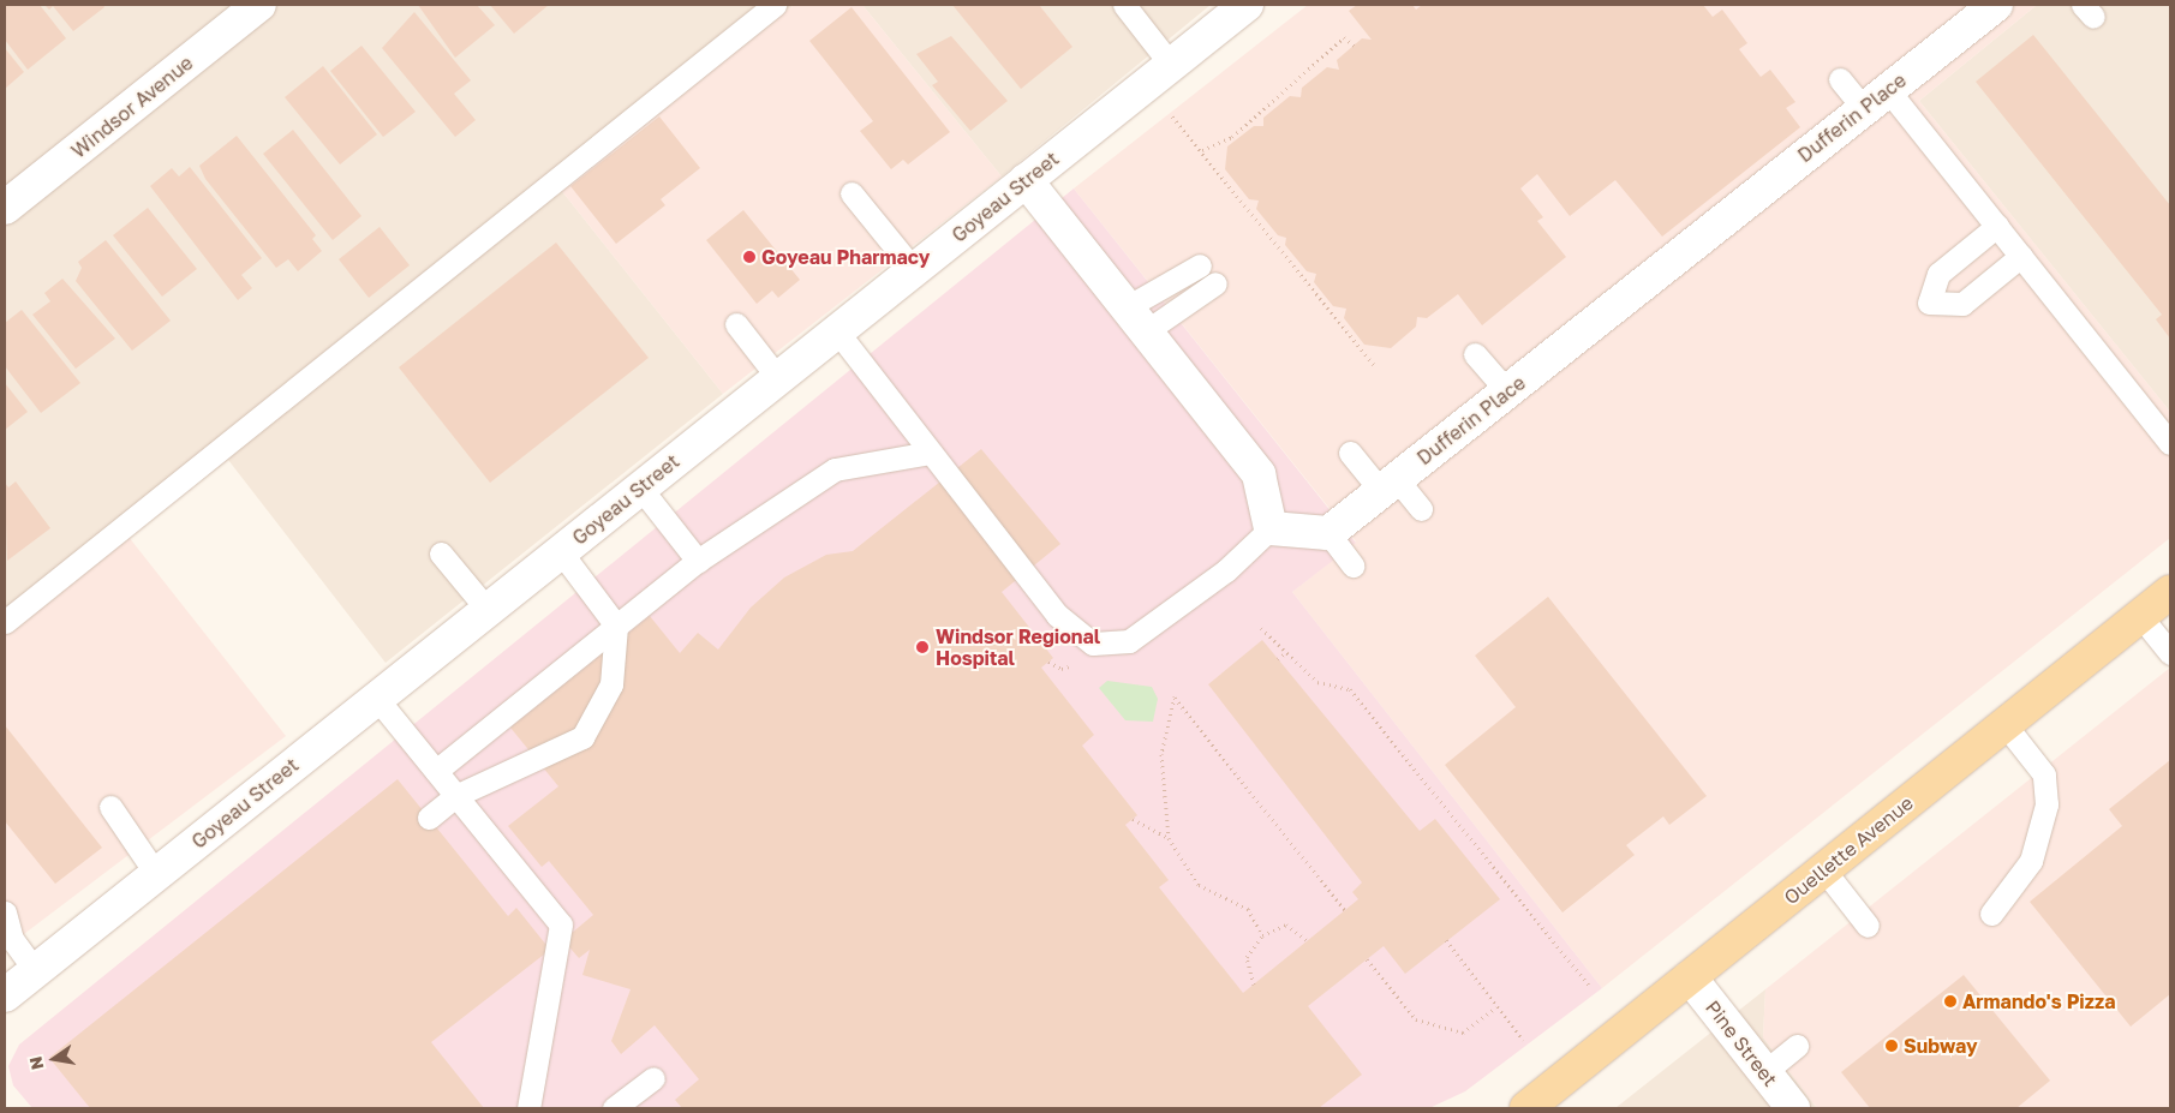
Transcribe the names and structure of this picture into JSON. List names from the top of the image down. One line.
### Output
{"streets":{"main road":["Ouellette Avenue"],"street":["Windsor Avenue","Dufferin Place","Goyeau Street","Pine Street"]},"crossings":[["Ouellette Avenue","Pine Street"]],"places":["Goyeau Pharmacy","Windsor Regional Hospital","Armando's Pizza","Subway"],"north":"left"}
